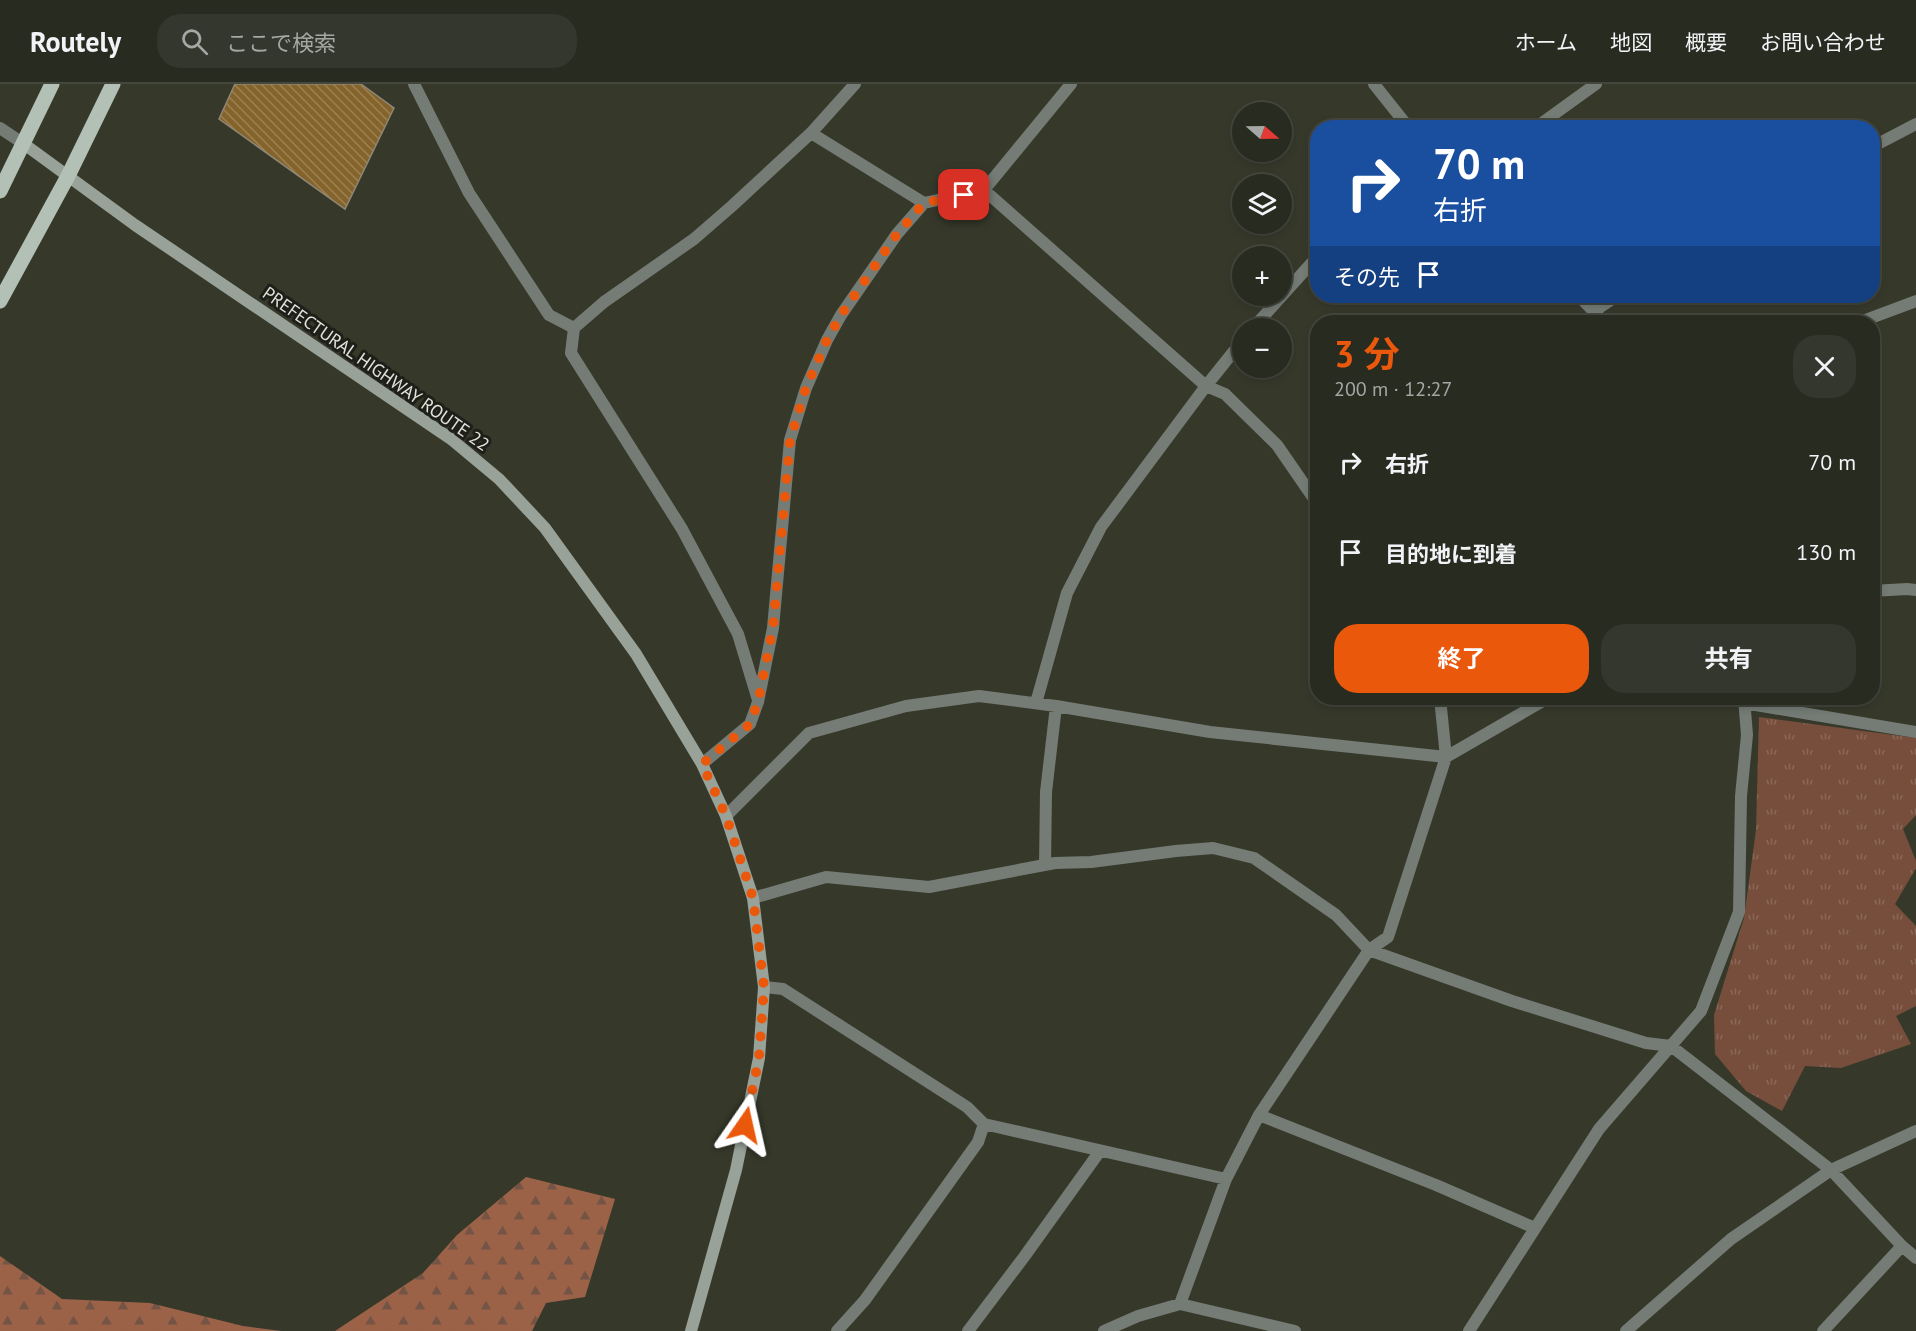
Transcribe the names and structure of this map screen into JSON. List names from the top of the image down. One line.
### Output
{"streets":{"main road":["PREFECTURAL HIGHWAY ROUTE 22"]},"north":"right","page":{"header":"Routely","search":"ここで検索","nav":["ホーム","地図","概要","お問い合わせ"],"map_buttons":["+","−"],"turn":["70 m","右折"],"then":"その先","heading":["3 分","200 m · 12:27"],"list":[{"name":"右折","value":"70 m"},{"name":"目的地に到着","value":"130 m"}],"buttons":["終了","共有"]}}
